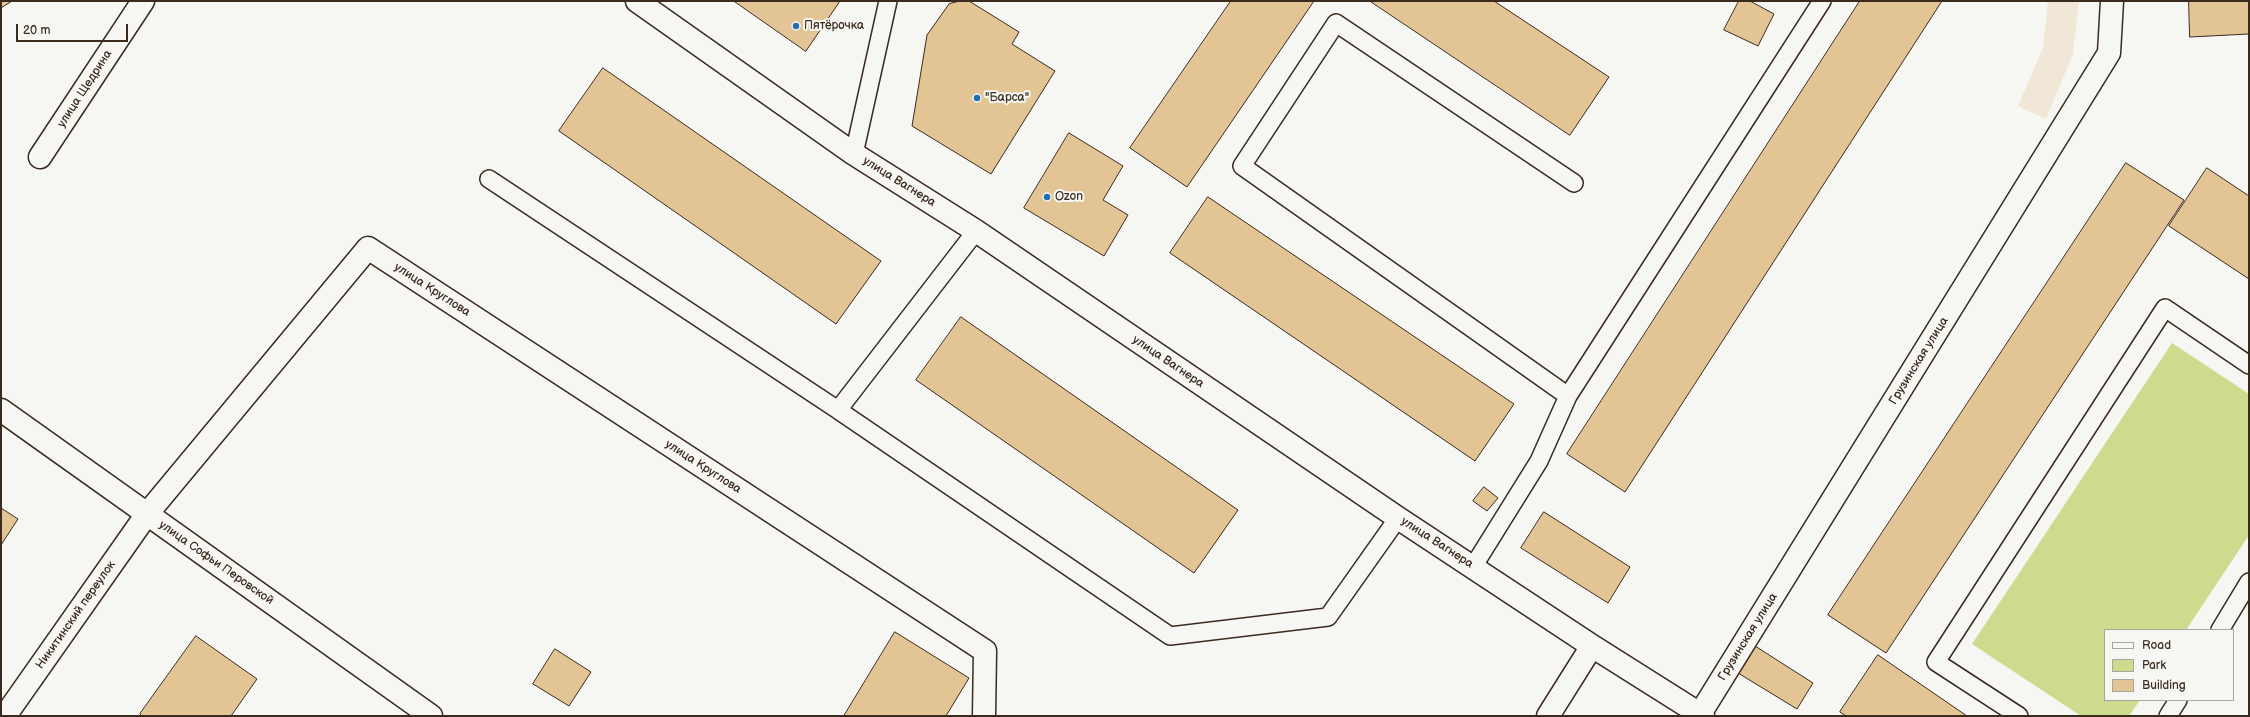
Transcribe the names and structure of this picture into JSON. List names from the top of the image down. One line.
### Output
{"streets":{"street":["улица Щедрина","улица Вагнера","улица Круглова","Грузинская улица","улица Софьи Перовской","Никитинский переулок"]},"crossings":[["улица Вагнера","Грузинская улица"],["улица Круглова","Никитинский переулок"],["улица Софьи Перовской","Никитинский переулок"]],"places":["Пятёрочка","\"Барса\"","Ozon"],"legend":["Road","Park","Building"],"scale_bar":"20 m"}
